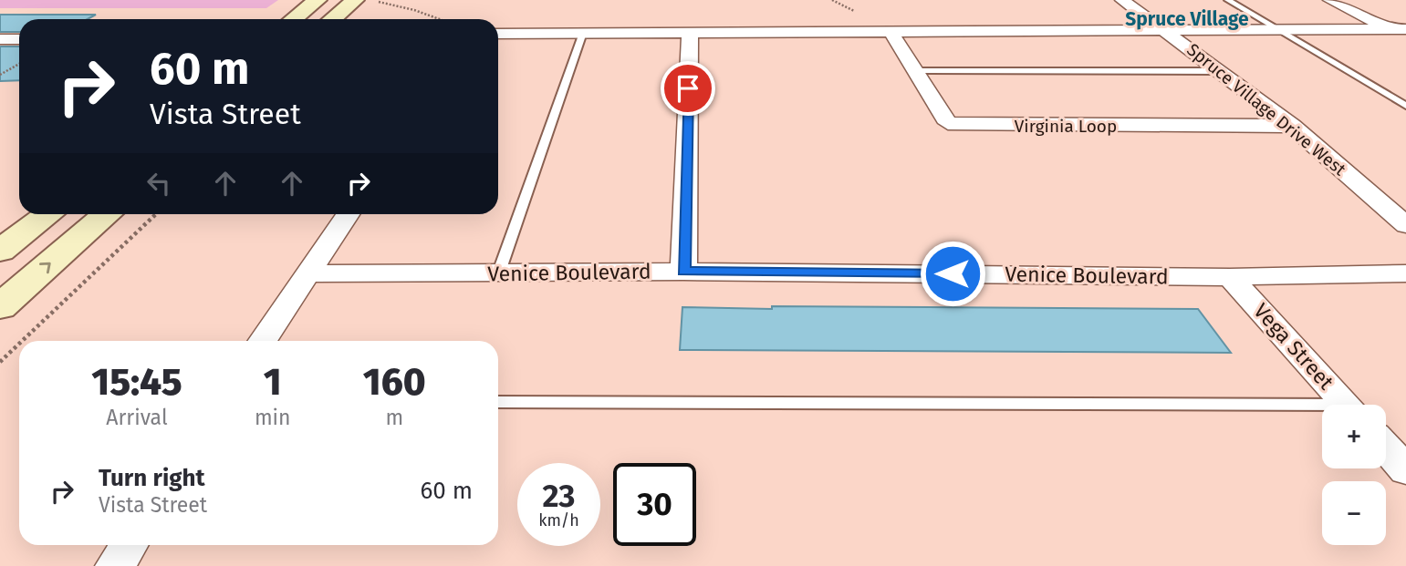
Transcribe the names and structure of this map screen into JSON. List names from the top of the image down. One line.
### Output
{"streets":{"street":["Spruce Village Drive West","Virginia Loop","Venice Boulevard","Vega Street"]},"crossings":[["Spruce Village Drive West","Virginia Loop"],["Venice Boulevard","Vega Street"]],"districts":["Spruce Village"],"page":{"turn":["60 m","Vista Street"],"eta":["15:45","Arrival","1","min","160","m"],"map_buttons":["+","−"],"list":[{"name":"Turn right","note":"Vista Street","value":"60 m"}],"speed":"23 km/h","limit":"30"}}
